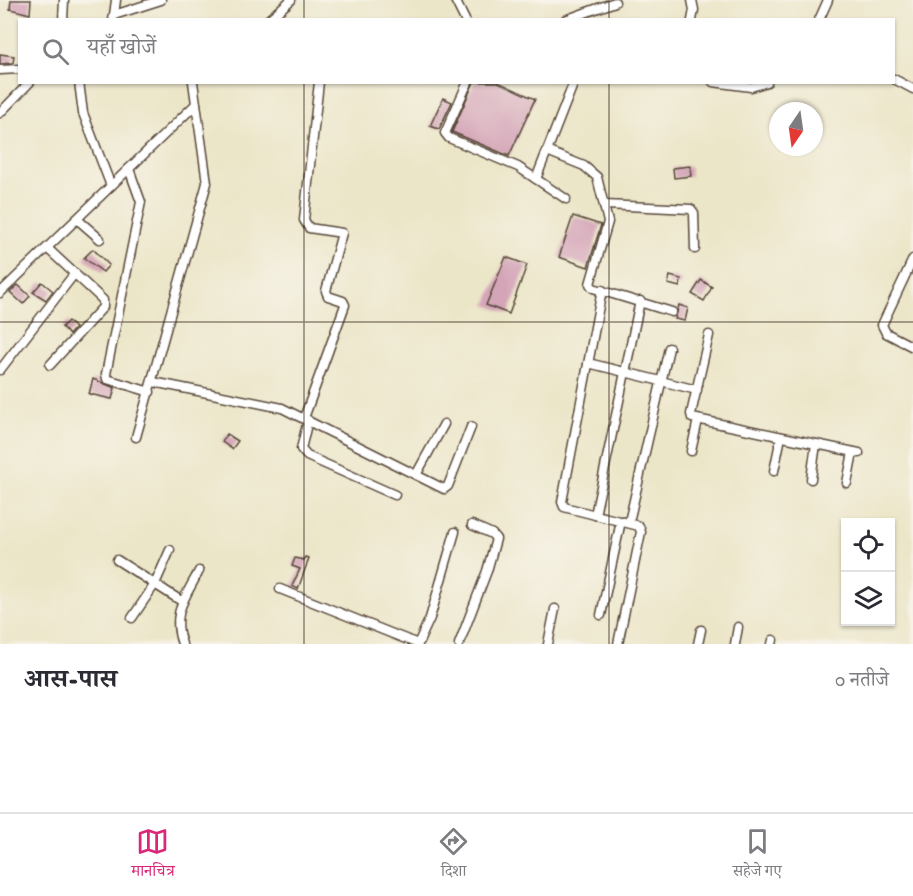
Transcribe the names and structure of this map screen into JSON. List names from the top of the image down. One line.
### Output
{"north":"bottom","page":{"search":"यहाँ खोजें","heading":["आस-पास","0 नतीजे"],"nav":["मानचित्र","दिशा","सहेजे गए"]}}
